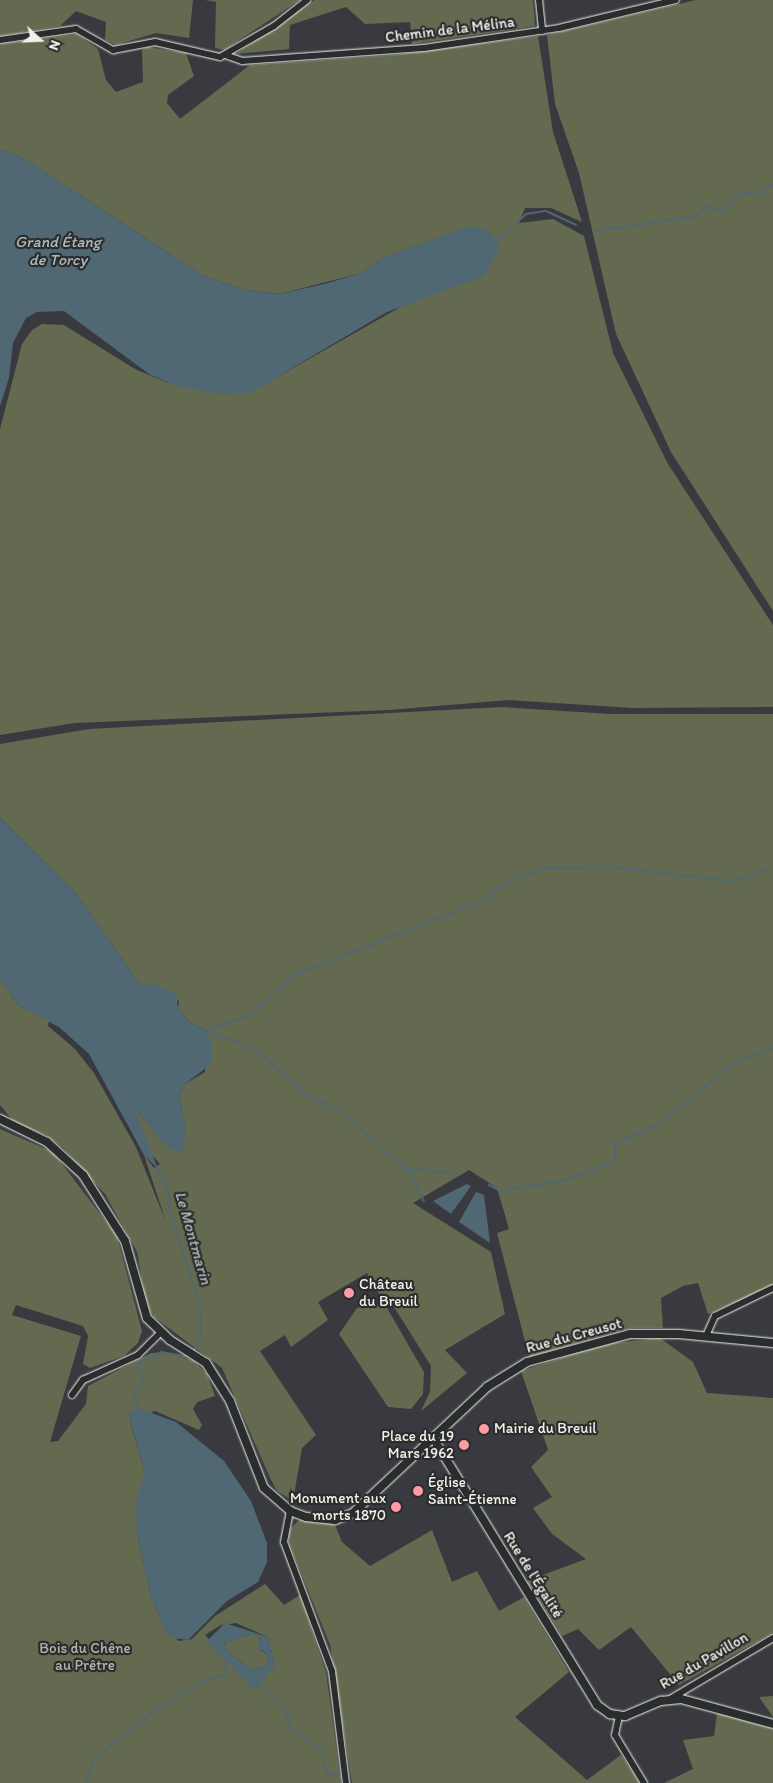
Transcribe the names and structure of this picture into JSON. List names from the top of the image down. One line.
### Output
{"streets":{"street":["Chemin de la Mélina","Rue du Creusot","Rue de l'Égalité","Rue du Pavillon"]},"crossings":[["Rue du Creusot","Rue de l'Égalité"],["Rue de l'Égalité","Rue du Pavillon"]],"water":["Grand Étang de Torcy","Le Montmarin"],"parks":["Bois du Chêne au Prêtre"],"places":["Château du Breuil","Mairie du Breuil","Place du 19 Mars 1962","Église Saint-Étienne","Monument aux morts 1870"],"north":"right"}
